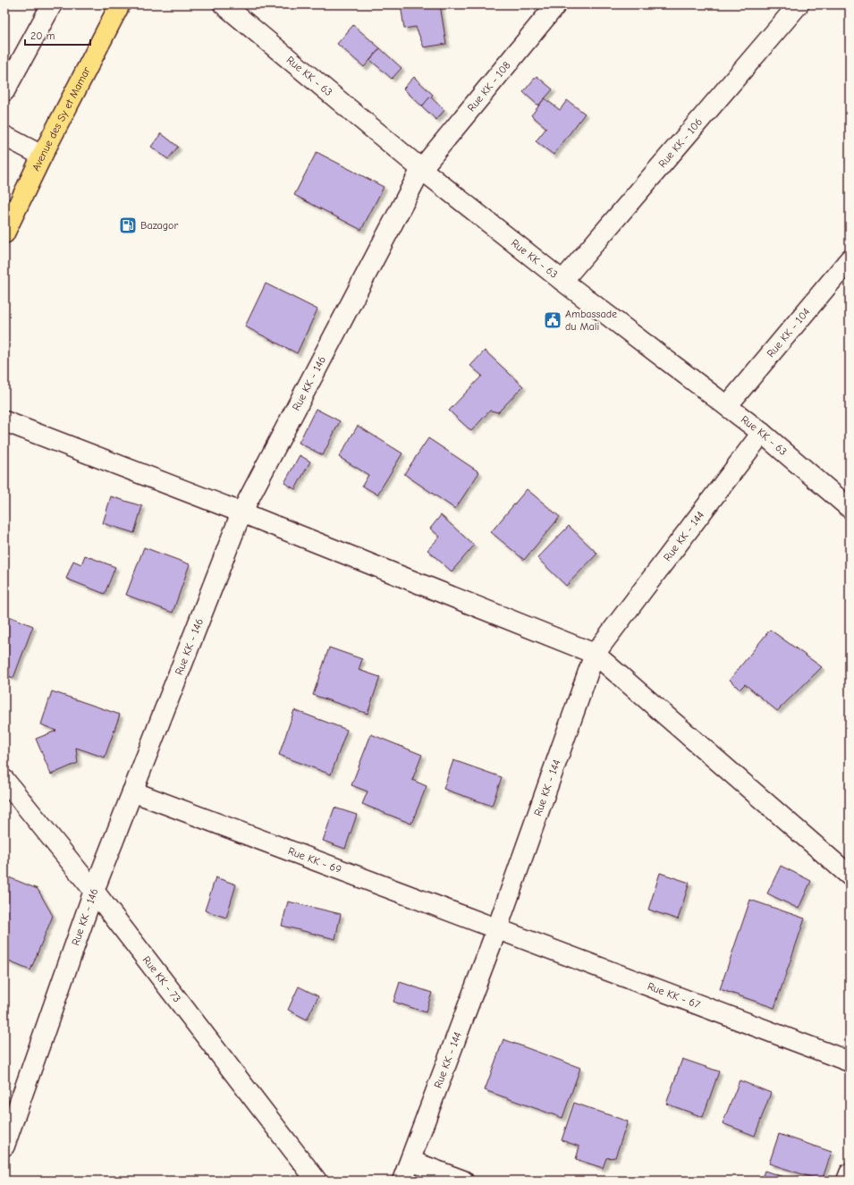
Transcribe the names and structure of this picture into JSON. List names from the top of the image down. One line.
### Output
{"streets":{"highway":["Avenue des Sy et Mamar"],"street":["Rue KK - 63","Rue KK - 108","Rue KK - 106","Rue KK - 104","Rue KK - 146","Rue KK - 144","Rue KK - 69","Rue KK - 73","Rue KK - 67"]},"crossings":[["Rue KK - 63","Rue KK - 108"],["Rue KK - 63","Rue KK - 106"],["Rue KK - 63","Rue KK - 104"],["Rue KK - 63","Rue KK - 146"],["Rue KK - 63","Rue KK - 144"],["Rue KK - 108","Rue KK - 146"],["Rue KK - 146","Rue KK - 69"],["Rue KK - 146","Rue KK - 73"],["Rue KK - 144","Rue KK - 69"],["Rue KK - 144","Rue KK - 67"],["Rue KK - 69","Rue KK - 67"]],"places":{"fuel station":["Bazagor"],"public building":["Ambassade du Mali"]},"scale_bar":"20 m"}
